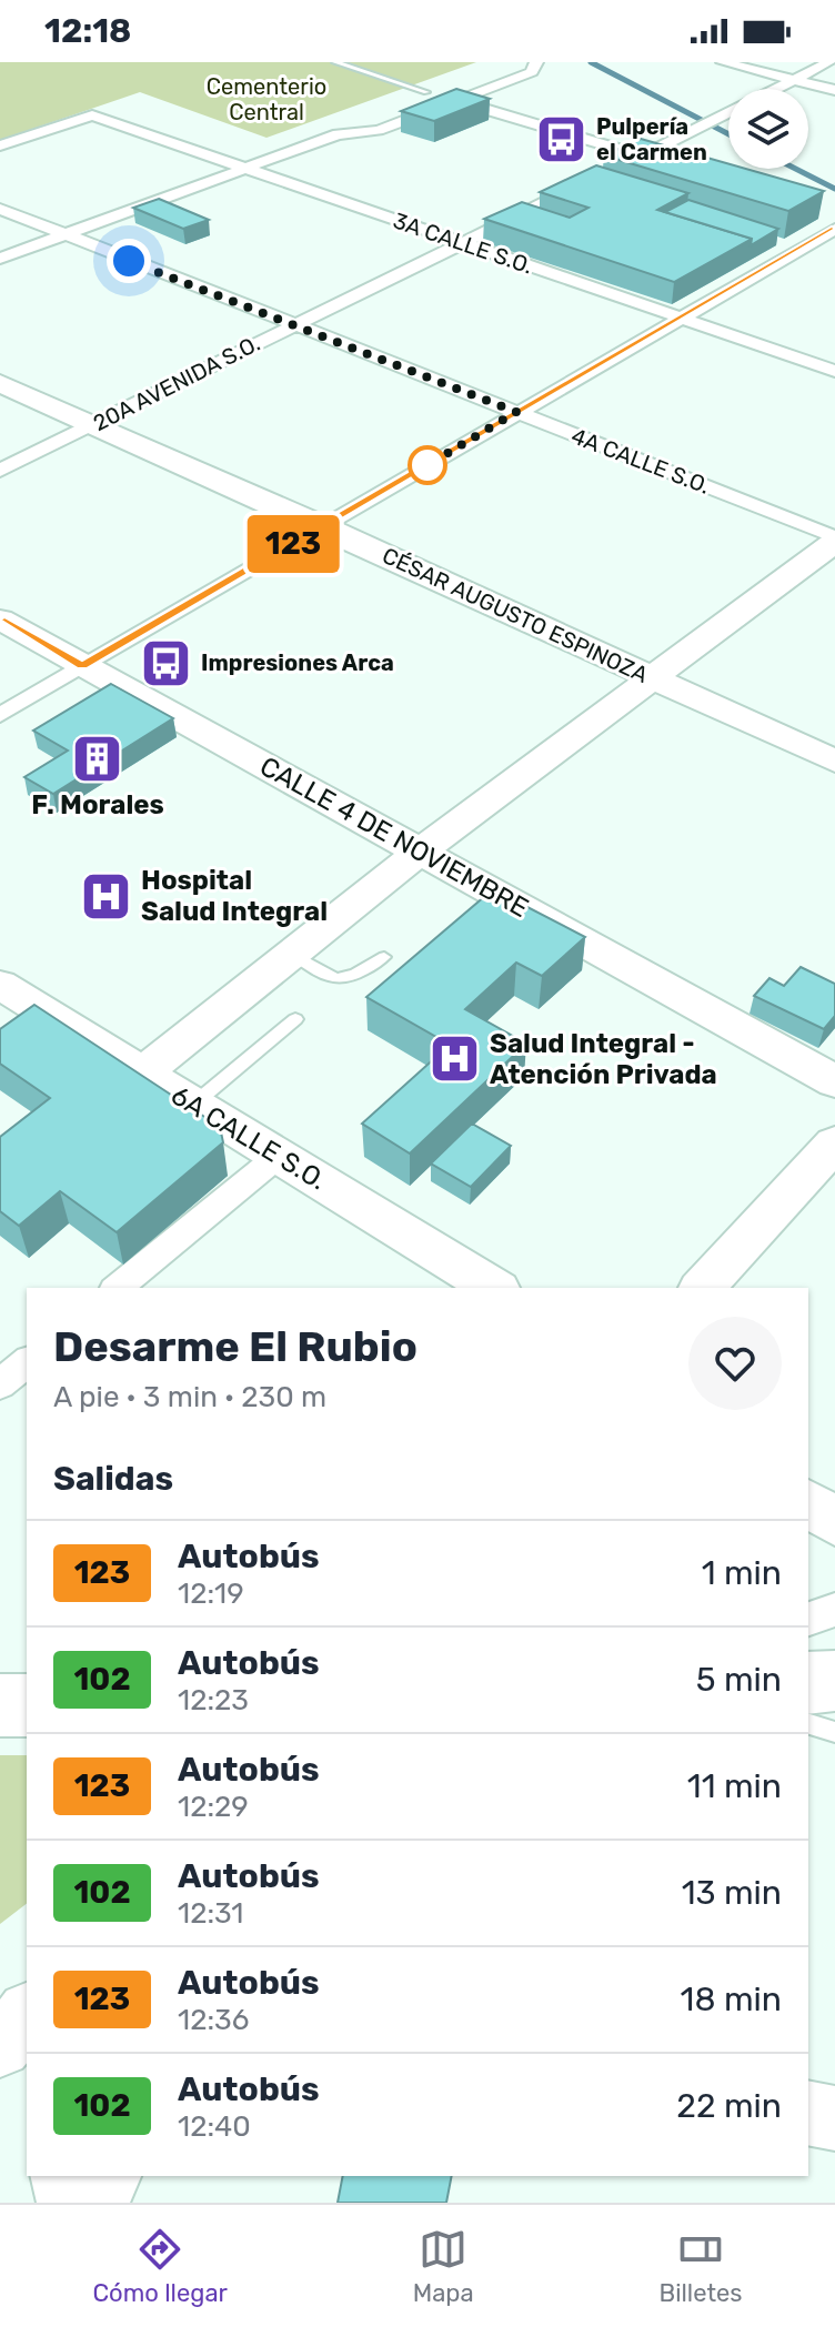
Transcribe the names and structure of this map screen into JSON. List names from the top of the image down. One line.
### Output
{"streets":{"street":["3A CALLE S.O.","20A AVENIDA S.O.","4A CALLE S.O.","CÉSAR AUGUSTO ESPINOZA","CALLE 4 DE NOVIEMBRE","6A CALLE S.O."]},"crossings":[["3A CALLE S.O.","20A AVENIDA S.O."],["20A AVENIDA S.O.","4A CALLE S.O."],["20A AVENIDA S.O.","CÉSAR AUGUSTO ESPINOZA"]],"parks":["Cementerio Central"],"places":{"bus stop":["Pulpería el Carmen","Impresiones Arca"],"building":["F. Morales"],"hospital":["Hospital Salud Integral","Salud Integral - Atención Privada"]},"lines":["bus line 123"],"page":{"status":"12:18","on_map":"123","heading":[["Desarme El Rubio","A pie · 3 min · 230 m"],"Salidas"],"list":[{"mark":"123","name":"Autobús","note":"12:19","value":"1 min"},{"mark":"102","name":"Autobús","note":"12:23","value":"5 min"},{"mark":"123","name":"Autobús","note":"12:29","value":"11 min"},{"mark":"102","name":"Autobús","note":"12:31","value":"13 min"},{"mark":"123","name":"Autobús","note":"12:36","value":"18 min"},{"mark":"102","name":"Autobús","note":"12:40","value":"22 min"}],"tabs":["Cómo llegar","Mapa","Billetes"]}}
